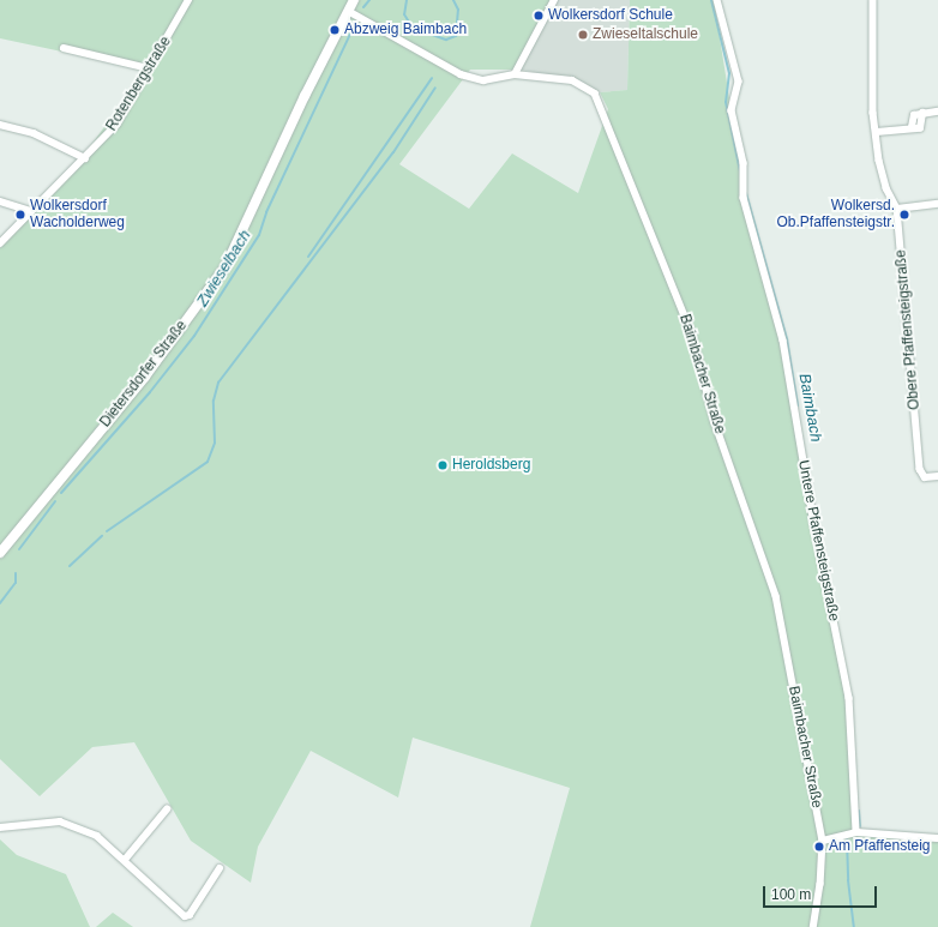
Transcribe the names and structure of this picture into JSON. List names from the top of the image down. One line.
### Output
{"streets":{"street":["Rotenbergstraße","Obere Pfaffensteigstraße","Dietersdorfer Straße","Baimbacher Straße","Untere Pfaffensteigstraße"]},"crossings":[["Dietersdorfer Straße","Baimbacher Straße"]],"water":["Zwieselbach","Baimbach"],"places":["Wolkersdorf Schule","Abzweig Baimbach","Zwieseltalschule","Wolkersdorf Wacholderweg","Wolkersd. Ob.Pfaffensteigstr.","Heroldsberg","Am Pfaffensteig"],"scale_bar":"100 m"}
